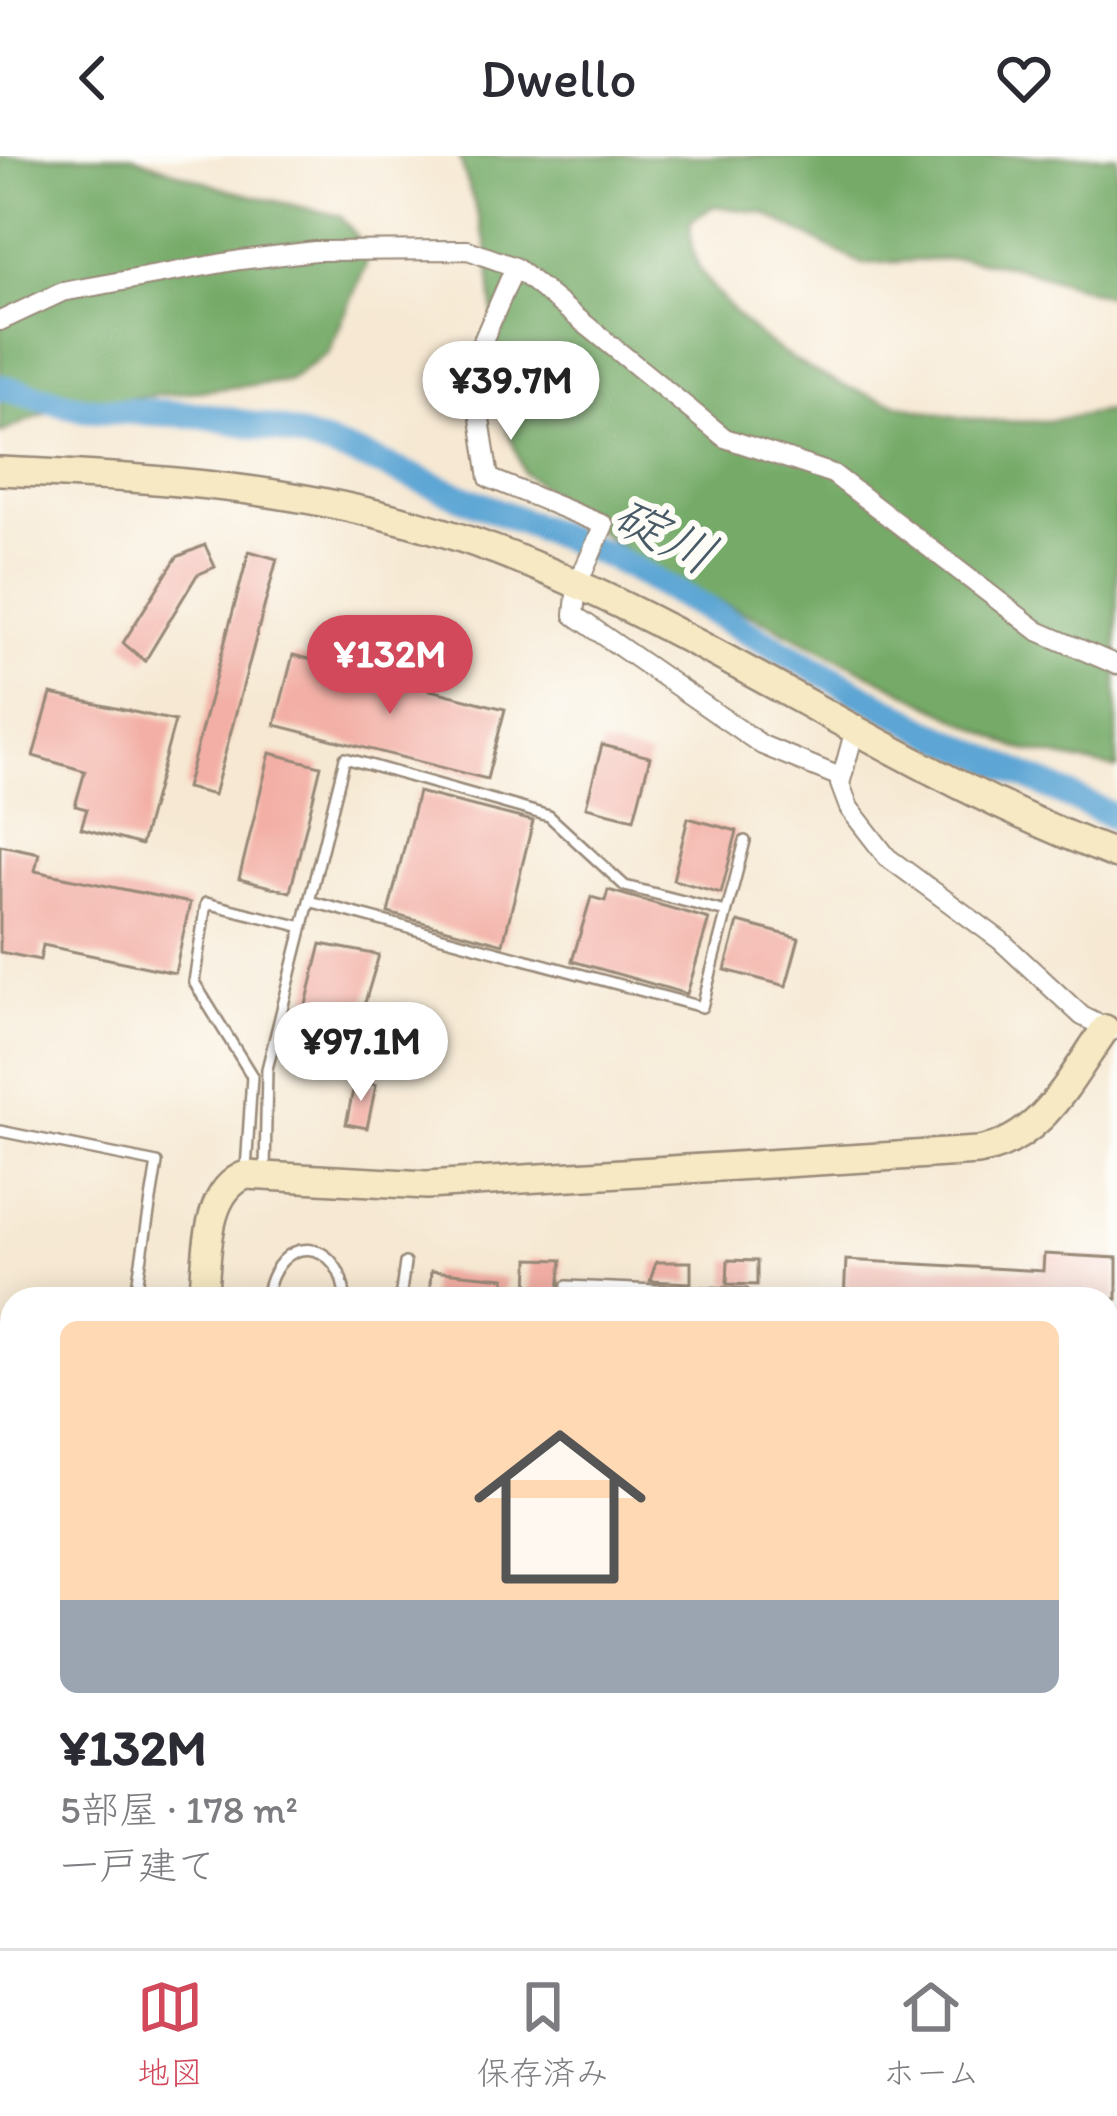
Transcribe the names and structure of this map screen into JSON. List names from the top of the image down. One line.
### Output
{"water":["碇川"],"page":{"header":"Dwello","price":["¥39.7M","¥132M","¥97.1M"],"list":[{"name":"¥132M","note":"5部屋 · 178 m² · 一戸建て"}],"tabs":["地図","保存済み","ホーム"]}}
